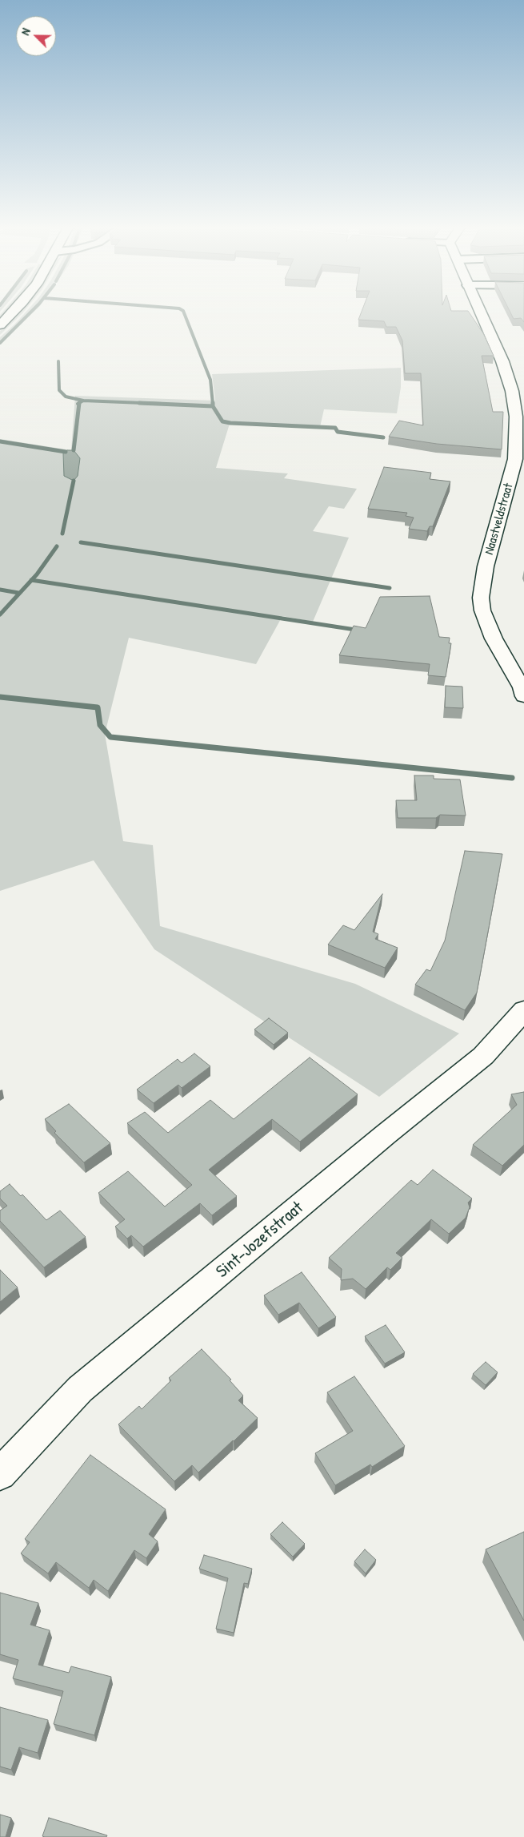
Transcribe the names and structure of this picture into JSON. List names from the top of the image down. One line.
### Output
{"streets":{"street":["Naastveldstraat","Sint-Jozefstraat"]},"north":"top left"}
